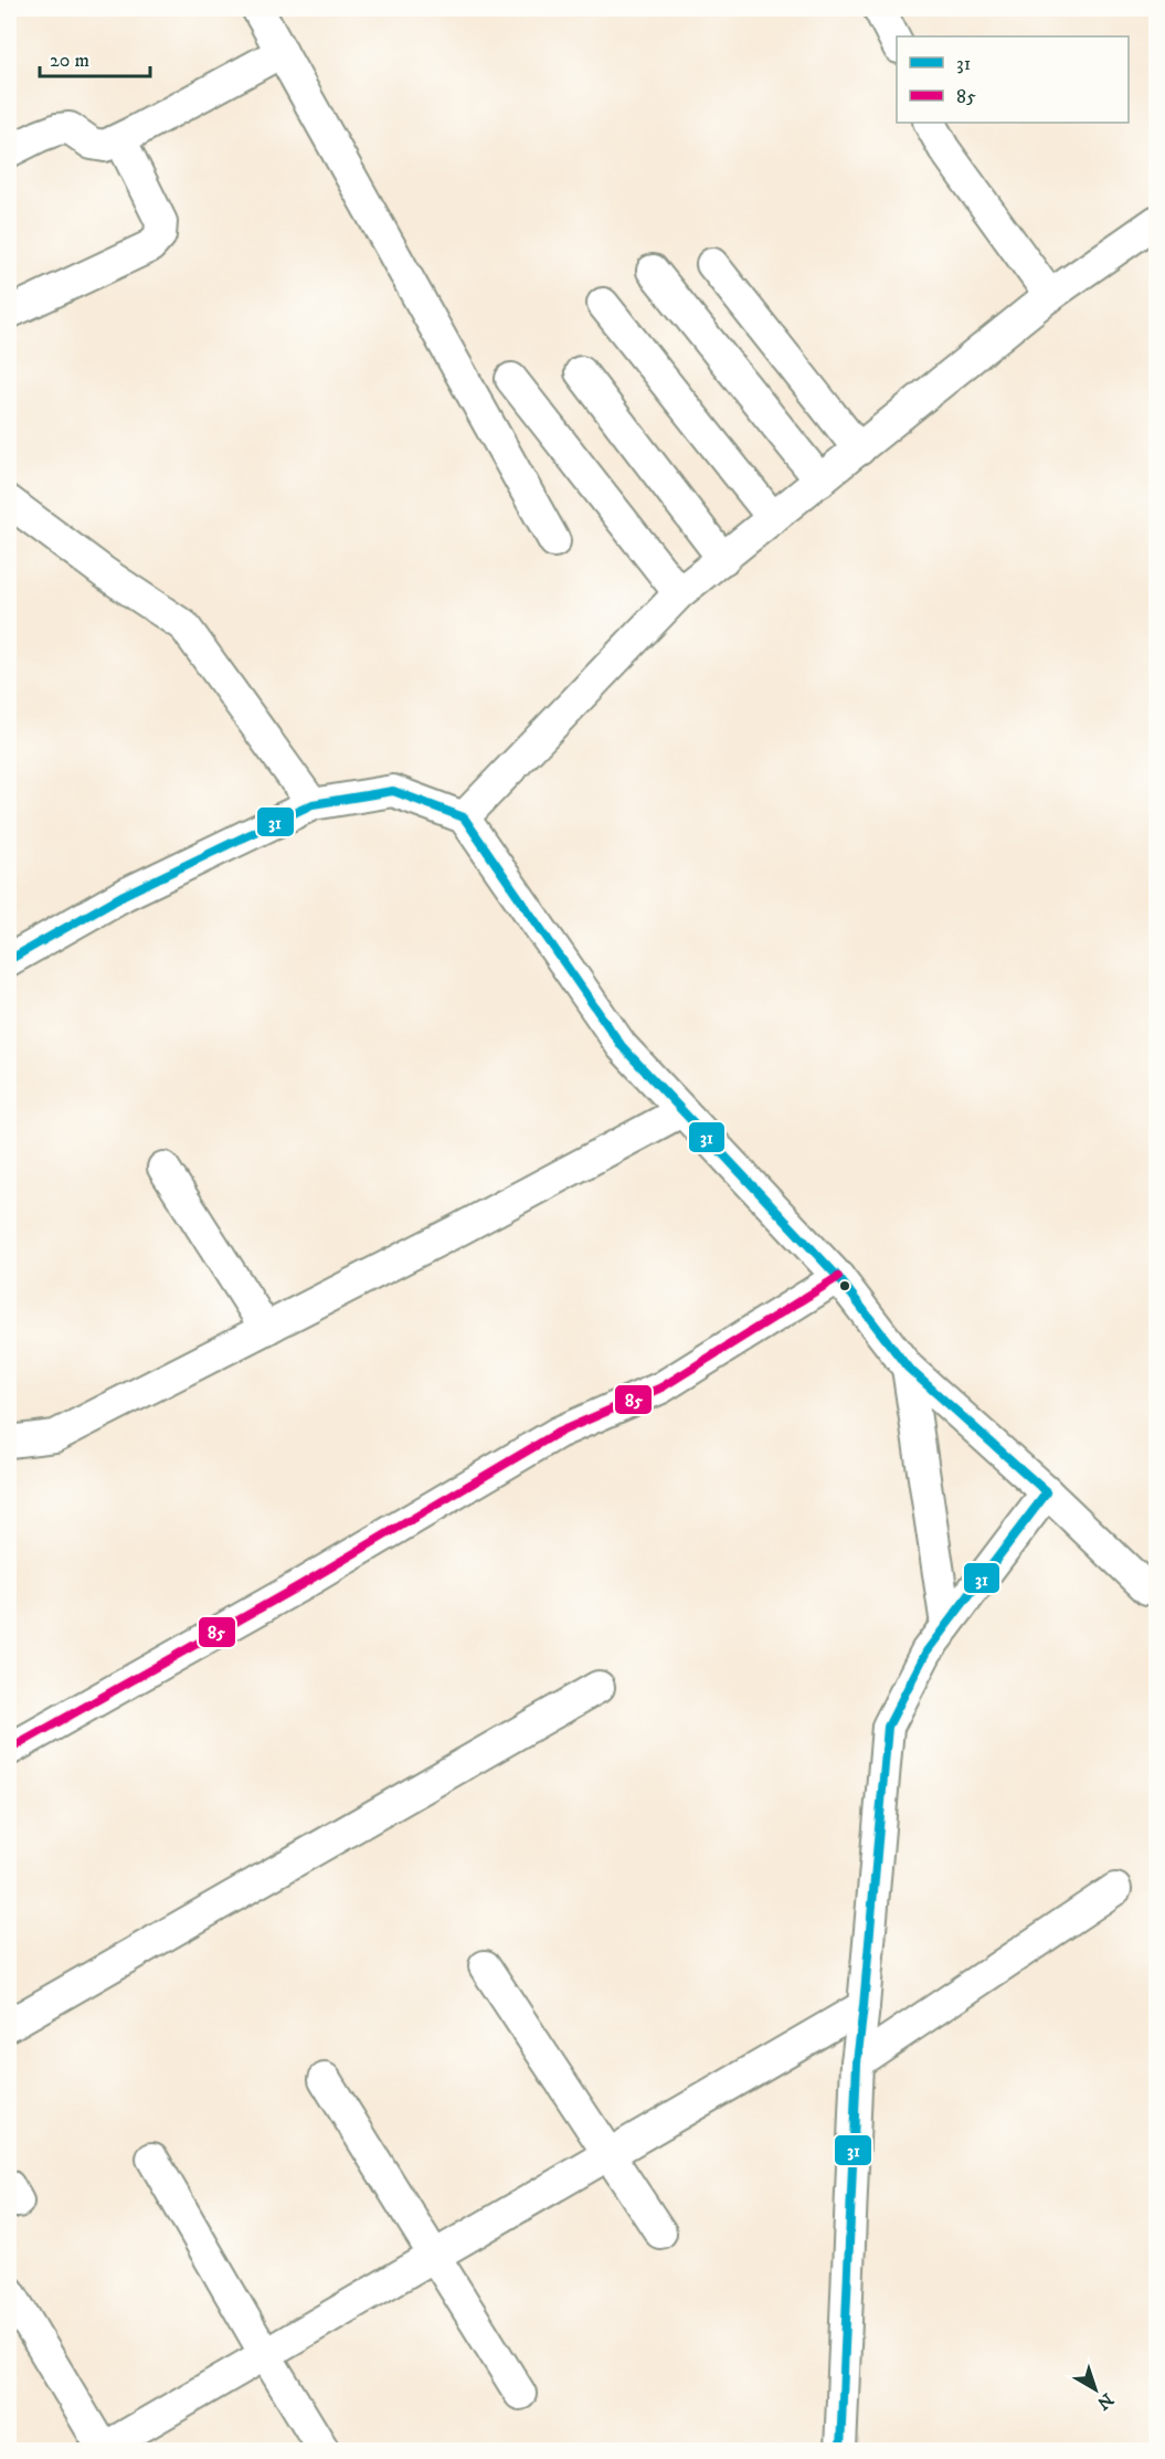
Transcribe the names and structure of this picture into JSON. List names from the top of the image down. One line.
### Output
{"lines":["transit line 31","transit line 85"],"legend":["31","85"],"scale_bar":"20 m","north":"bottom right"}
